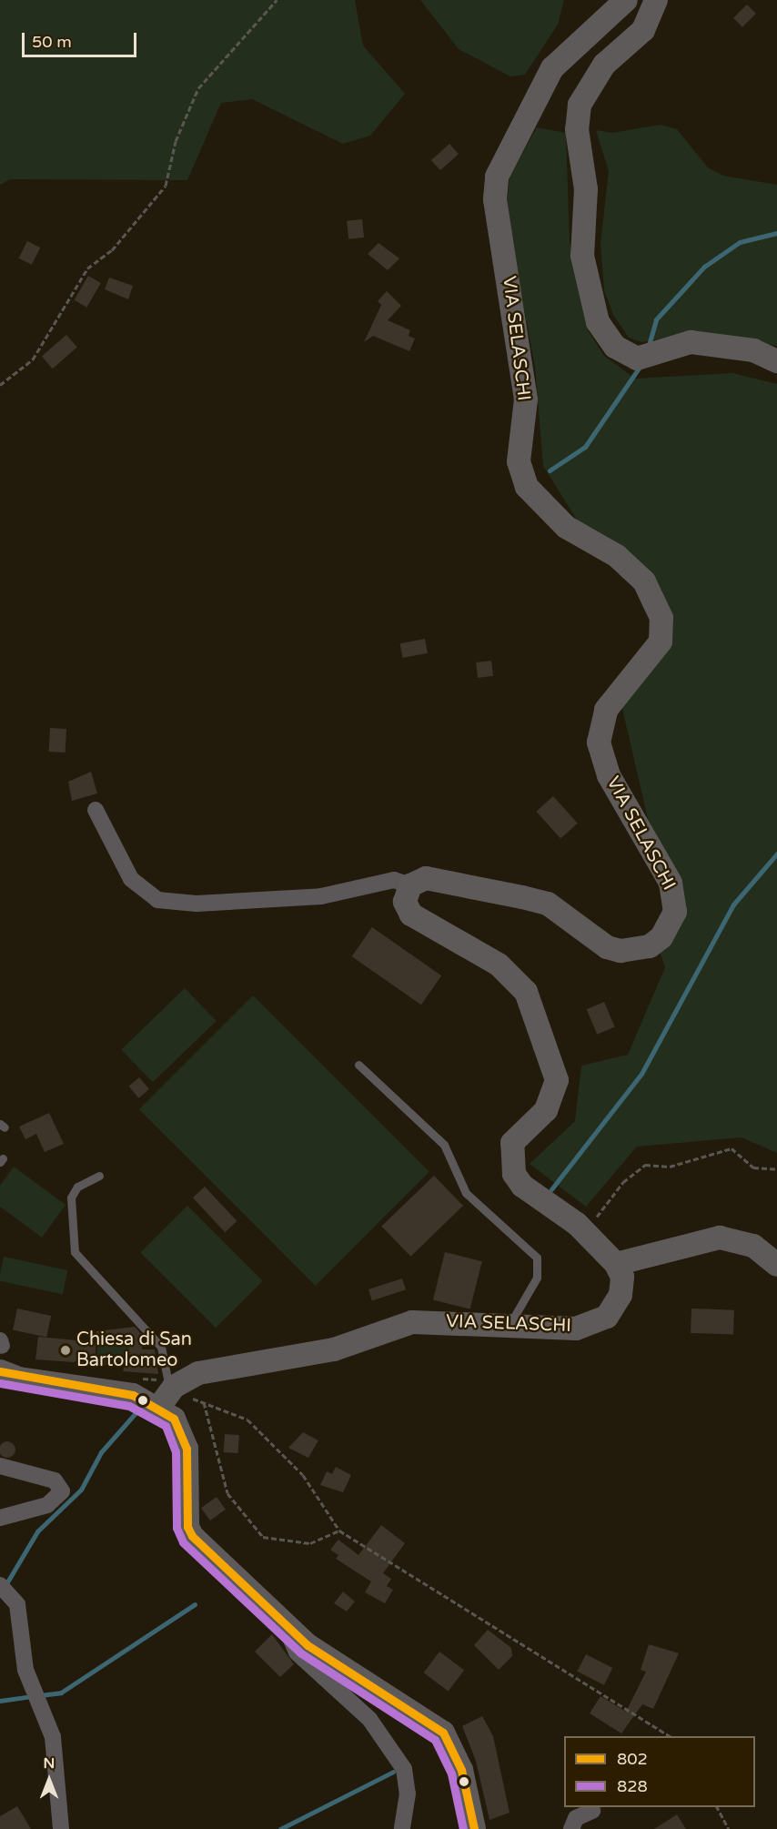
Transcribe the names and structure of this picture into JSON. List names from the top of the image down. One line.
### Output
{"streets":{"street":["VIA SELASCHI"]},"places":["Chiesa di San Bartolomeo"],"lines":["transit line 802","transit line 828"],"legend":["802","828"],"scale_bar":"50 m","north":"top"}
